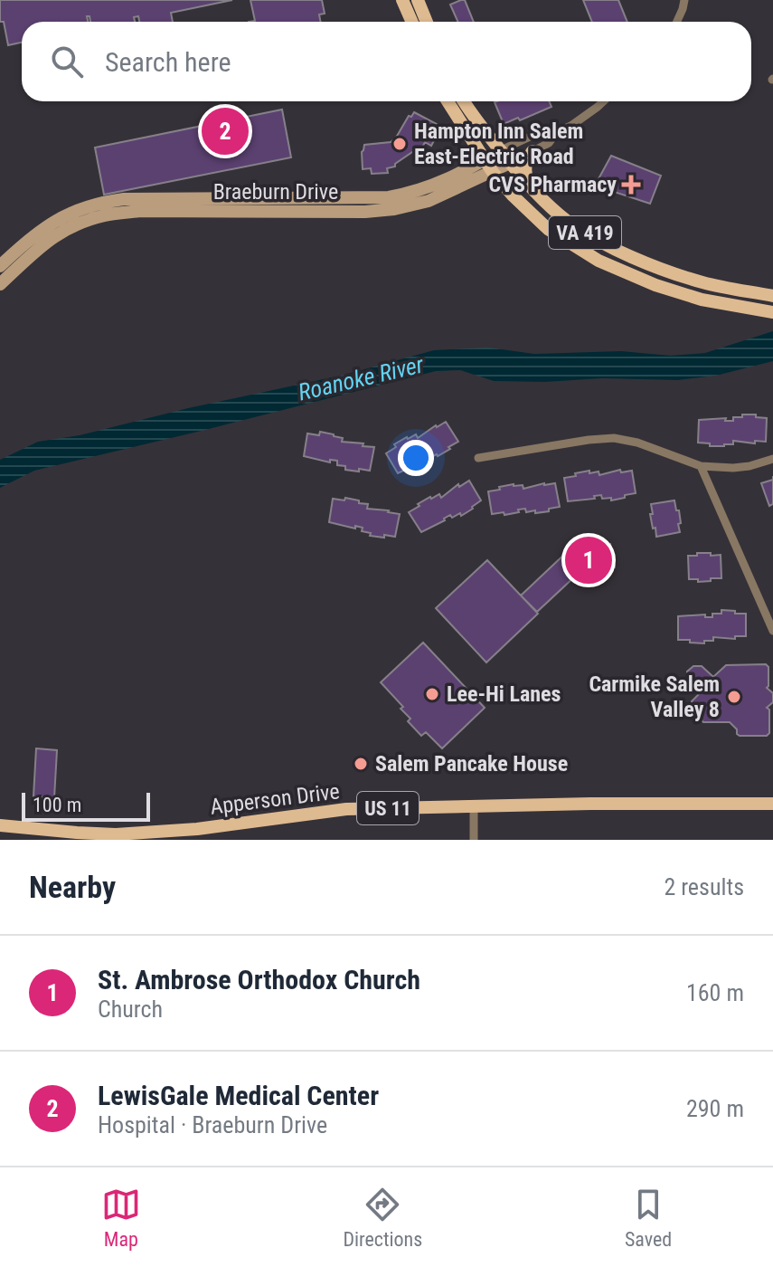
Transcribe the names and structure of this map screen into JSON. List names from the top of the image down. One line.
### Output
{"streets":{"main road":["VA 419","Apperson Drive","US 11"],"street":["Braeburn Drive"]},"crossings":[["Braeburn Drive","VA 419"]],"water":["Roanoke River"],"places":{"other":["Hampton Inn Salem East-Electric Road","Lee-Hi Lanes","Carmike Salem Valley 8","Salem Pancake House"],"health":["CVS Pharmacy"]},"scale_bar":"100 m","page":{"search":"Search here","pins":["2","1"],"scale":"100 m","heading":["Nearby","2 results"],"list":[{"mark":"1","name":"St. Ambrose Orthodox Church","note":"Church","value":"160 m"},{"mark":"2","name":"LewisGale Medical Center","note":"Hospital · Braeburn Drive","value":"290 m"}],"nav":["Map","Directions","Saved"]}}
